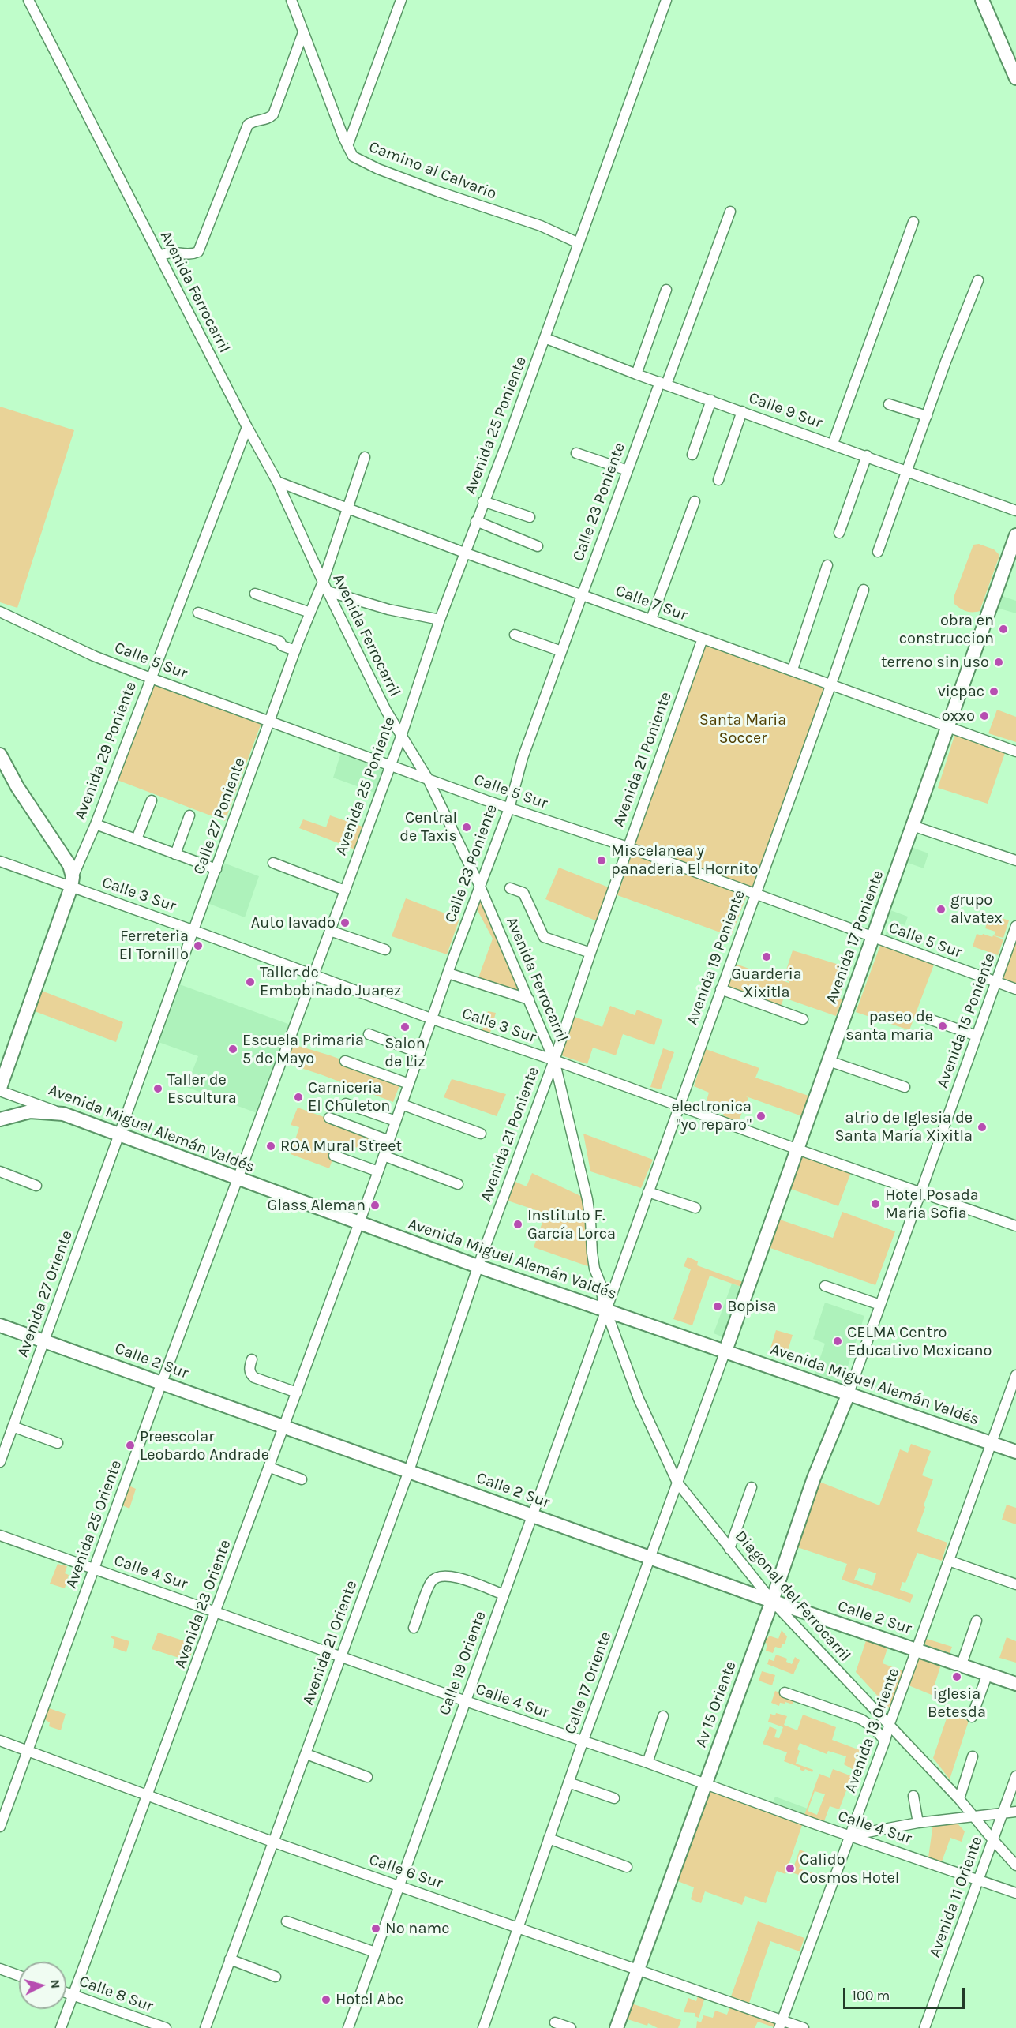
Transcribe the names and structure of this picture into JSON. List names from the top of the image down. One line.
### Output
{"streets":{"main road":["Avenida 29 Poniente","Avenida 17 Poniente","Avenida Miguel Alemán Valdés","Calle 2 Sur","Av 15 Oriente"],"street":["Camino al Calvario","Avenida Ferrocarril","Calle 9 Sur","Avenida 25 Poniente","Calle 23 Poniente","Calle 7 Sur","Calle 5 Sur","Avenida 21 Poniente","Calle 27 Poniente","Calle 3 Sur","Avenida 19 Poniente","Avenida 15 Poniente","Avenida 27 Oriente","Avenida 25 Oriente","Calle 4 Sur","Diagonal del Ferrocarril","Avenida 23 Oriente","Avenida 21 Oriente","Calle 19 Oriente","Calle 17 Oriente","Avenida 13 Oriente","Calle 6 Sur","Avenida 11 Oriente","Calle 8 Sur"]},"crossings":[["Camino al Calvario","Avenida 25 Poniente"],["Avenida Ferrocarril","Avenida 25 Poniente"],["Avenida Ferrocarril","Calle 23 Poniente"],["Avenida Ferrocarril","Calle 7 Sur"],["Avenida Ferrocarril","Calle 5 Sur"],["Avenida Ferrocarril","Avenida 29 Poniente"],["Avenida Ferrocarril","Avenida 21 Poniente"],["Avenida Ferrocarril","Calle 27 Poniente"],["Avenida Ferrocarril","Calle 3 Sur"],["Avenida Ferrocarril","Avenida 19 Poniente"],["Avenida Ferrocarril","Avenida Miguel Alemán Valdés"],["Avenida Ferrocarril","Diagonal del Ferrocarril"],["Avenida Ferrocarril","Calle 19 Oriente"],["Calle 9 Sur","Avenida 25 Poniente"],["Calle 9 Sur","Calle 23 Poniente"],["Avenida 25 Poniente","Calle 7 Sur"],["Avenida 25 Poniente","Calle 5 Sur"],["Avenida 25 Poniente","Calle 3 Sur"],["Avenida 25 Poniente","Avenida Miguel Alemán Valdés"],["Avenida 25 Poniente","Avenida 25 Oriente"],["Calle 23 Poniente","Calle 7 Sur"],["Calle 23 Poniente","Calle 5 Sur"],["Calle 23 Poniente","Calle 3 Sur"],["Calle 23 Poniente","Avenida Miguel Alemán Valdés"],["Calle 23 Poniente","Avenida 23 Oriente"],["Calle 7 Sur","Avenida 21 Poniente"],["Calle 7 Sur","Calle 27 Poniente"],["Calle 7 Sur","Avenida 17 Poniente"],["Calle 7 Sur","Avenida 19 Poniente"],["Calle 5 Sur","Avenida 29 Poniente"],["Calle 5 Sur","Avenida 21 Poniente"],["Calle 5 Sur","Calle 27 Poniente"],["Calle 5 Sur","Avenida 17 Poniente"],["Calle 5 Sur","Avenida 19 Poniente"],["Calle 5 Sur","Avenida 15 Poniente"],["Avenida 29 Poniente","Calle 3 Sur"],["Avenida 29 Poniente","Avenida Miguel Alemán Valdés"],["Avenida 21 Poniente","Calle 3 Sur"],["Avenida 21 Poniente","Avenida Miguel Alemán Valdés"],["Avenida 21 Poniente","Avenida 21 Oriente"],["Calle 27 Poniente","Calle 3 Sur"],["Calle 27 Poniente","Avenida Miguel Alemán Valdés"],["Calle 27 Poniente","Avenida 27 Oriente"],["Calle 3 Sur","Avenida 17 Poniente"],["Calle 3 Sur","Avenida 19 Poniente"],["Calle 3 Sur","Avenida 15 Poniente"],["Avenida 17 Poniente","Avenida Miguel Alemán Valdés"],["Avenida 17 Poniente","Calle 17 Oriente"],["Avenida 19 Poniente","Avenida Miguel Alemán Valdés"],["Avenida 19 Poniente","Diagonal del Ferrocarril"],["Avenida 19 Poniente","Calle 19 Oriente"],["Avenida 15 Poniente","Avenida Miguel Alemán Valdés"],["Avenida 15 Poniente","Av 15 Oriente"],["Avenida Miguel Alemán Valdés","Avenida 27 Oriente"],["Avenida Miguel Alemán Valdés","Avenida 25 Oriente"],["Avenida Miguel Alemán Valdés","Diagonal del Ferrocarril"],["Avenida Miguel Alemán Valdés","Avenida 23 Oriente"],["Avenida Miguel Alemán Valdés","Avenida 21 Oriente"],["Avenida Miguel Alemán Valdés","Calle 19 Oriente"],["Avenida Miguel Alemán Valdés","Calle 17 Oriente"],["Avenida Miguel Alemán Valdés","Av 15 Oriente"],["Avenida Miguel Alemán Valdés","Avenida 13 Oriente"],["Avenida 27 Oriente","Calle 2 Sur"],["Calle 2 Sur","Avenida 25 Oriente"],["Calle 2 Sur","Diagonal del Ferrocarril"],["Calle 2 Sur","Avenida 23 Oriente"],["Calle 2 Sur","Avenida 21 Oriente"],["Calle 2 Sur","Calle 19 Oriente"],["Calle 2 Sur","Calle 17 Oriente"],["Calle 2 Sur","Av 15 Oriente"],["Calle 2 Sur","Avenida 13 Oriente"],["Avenida 25 Oriente","Calle 4 Sur"],["Avenida 25 Oriente","Calle 6 Sur"],["Calle 4 Sur","Avenida 23 Oriente"],["Calle 4 Sur","Avenida 21 Oriente"],["Calle 4 Sur","Calle 19 Oriente"],["Calle 4 Sur","Calle 17 Oriente"],["Calle 4 Sur","Av 15 Oriente"],["Calle 4 Sur","Avenida 13 Oriente"],["Calle 4 Sur","Avenida 11 Oriente"],["Diagonal del Ferrocarril","Calle 19 Oriente"],["Diagonal del Ferrocarril","Calle 17 Oriente"],["Diagonal del Ferrocarril","Av 15 Oriente"],["Diagonal del Ferrocarril","Avenida 13 Oriente"],["Diagonal del Ferrocarril","Avenida 11 Oriente"],["Avenida 23 Oriente","Calle 6 Sur"],["Avenida 23 Oriente","Calle 8 Sur"],["Avenida 21 Oriente","Calle 6 Sur"],["Calle 19 Oriente","Calle 6 Sur"],["Calle 17 Oriente","Calle 6 Sur"],["Av 15 Oriente","Calle 6 Sur"],["Avenida 13 Oriente","Calle 6 Sur"]],"parks":["Santa Maria Soccer"],"places":["obra en construccion","terreno sin uso","vicpac","oxxo","Central de Taxis","Miscelanea y panaderia El Hornito","grupo alvatex","Auto lavado","Ferreteria El Tornillo","Guarderia Xixitla","Taller de Embobinado Juarez","paseo de santa maria","Salon de Liz","Escuela Primaria 5 de Mayo","Taller de Escultura","Carniceria El Chuleton","electronica \"yo reparo\"","atrio de Iglesia de Santa María Xixitla","ROA Mural Street","Hotel Posada Maria Sofia","Glass Aleman","Instituto F. García Lorca","Bopisa","CELMA Centro Educativo Mexicano","Preescolar Leobardo Andrade","iglesia Betesda","Calido Cosmos Hotel","No name","Hotel Abe"],"scale_bar":"100 m","north":"right"}
